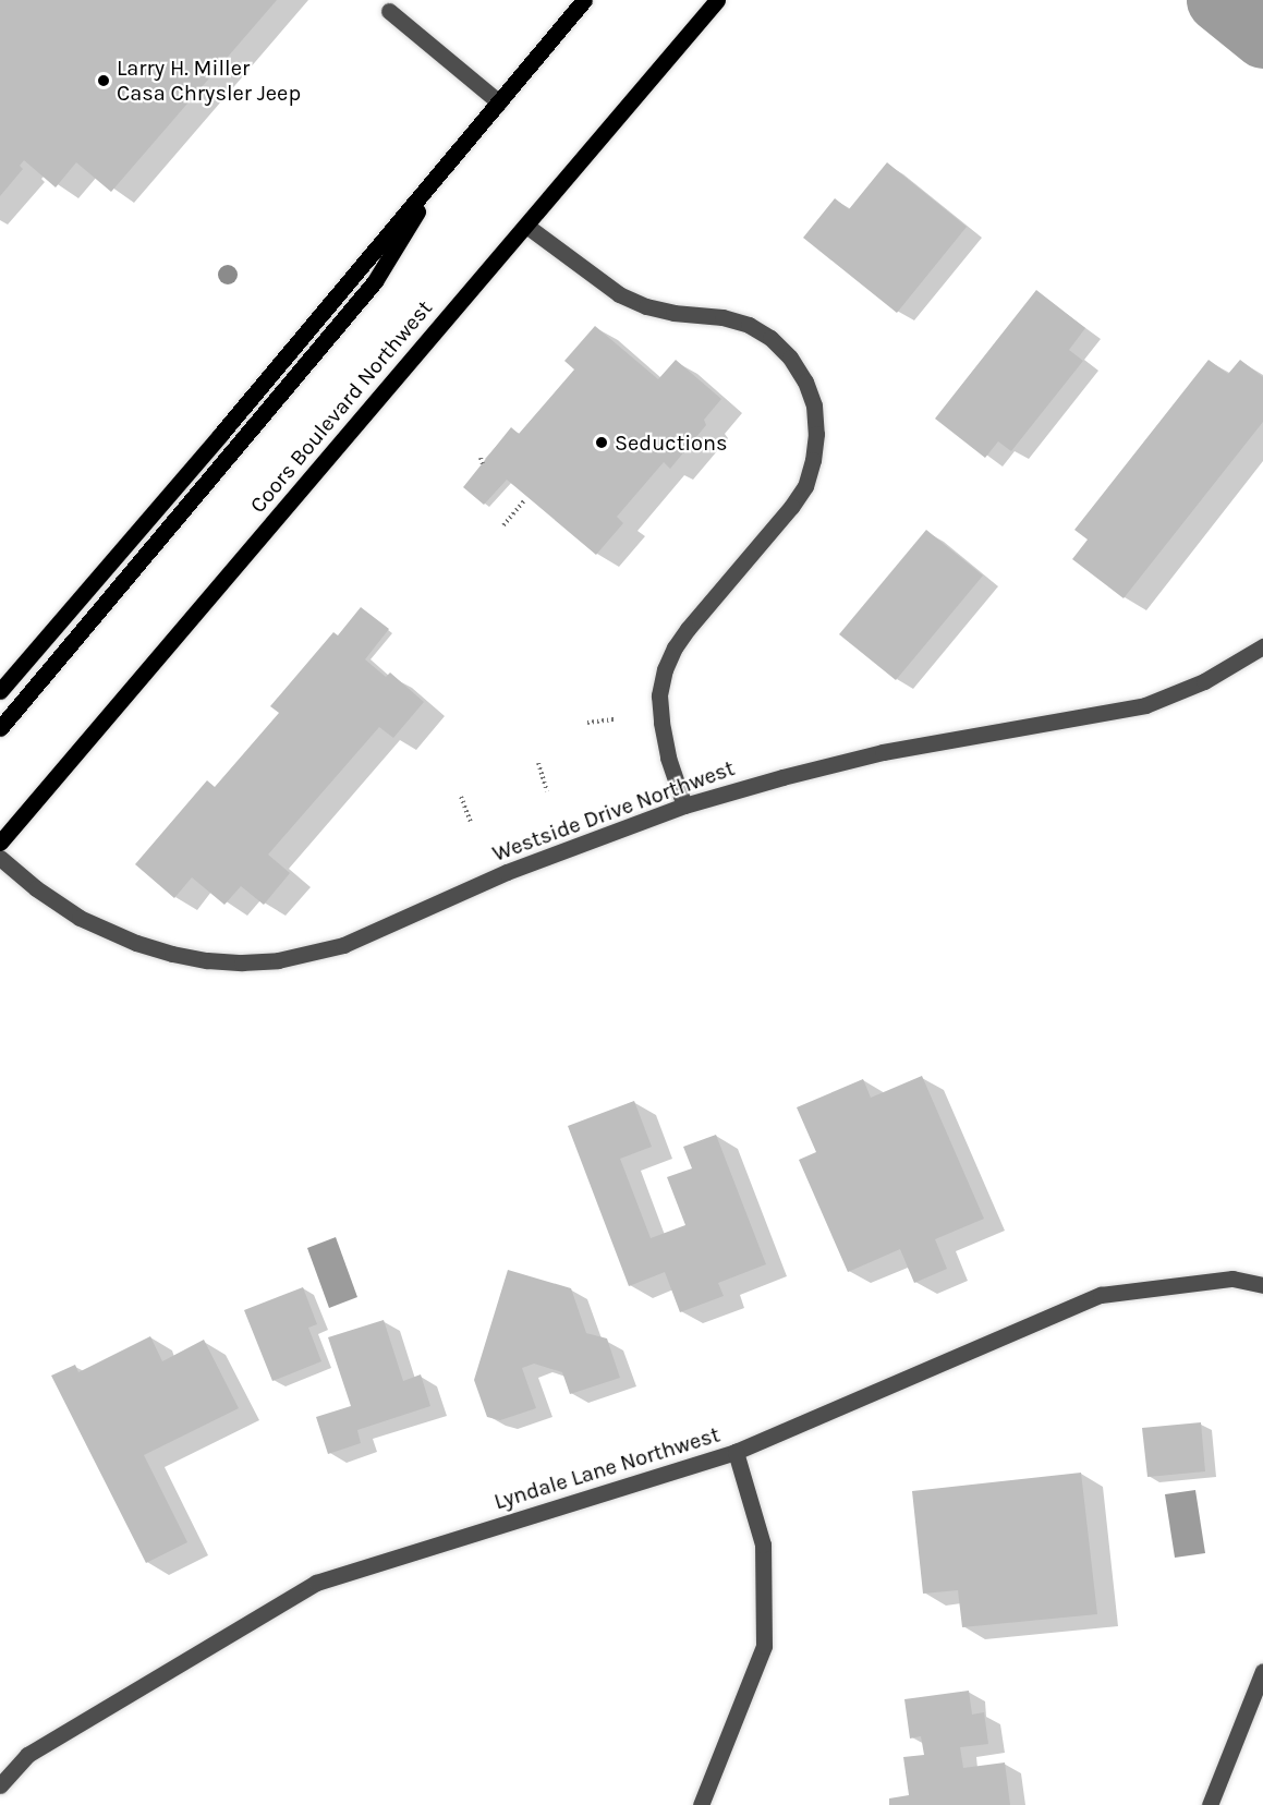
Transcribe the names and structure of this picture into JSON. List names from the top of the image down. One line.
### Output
{"streets":{"main road":["Coors Boulevard Northwest"],"street":["Westside Drive Northwest","Lyndale Lane Northwest"]},"places":["Larry H. Miller Casa Chrysler Jeep","Seductions"]}
